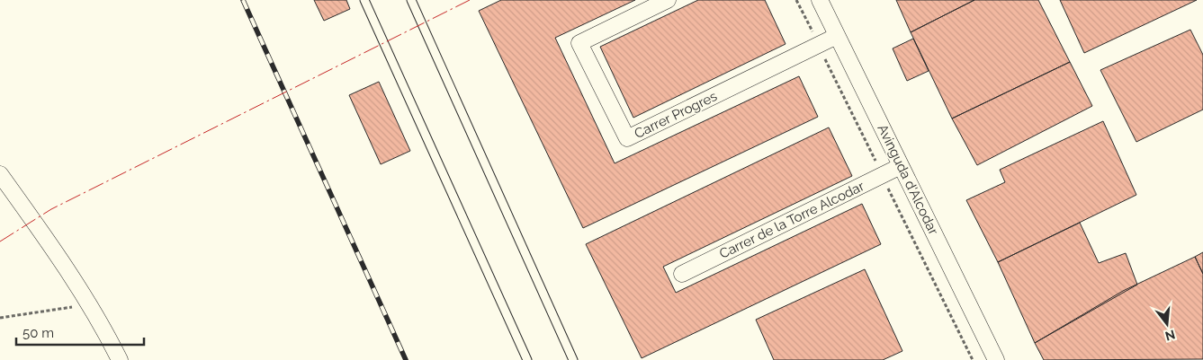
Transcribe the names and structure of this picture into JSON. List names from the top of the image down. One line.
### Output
{"streets":{"street":["Carrer Progres","Avinguda d'Alcodar","Carrer de la Torre Alcodar"]},"crossings":[["Carrer Progres","Avinguda d'Alcodar"],["Avinguda d'Alcodar","Carrer de la Torre Alcodar"]],"scale_bar":"50 m","north":"bottom"}
